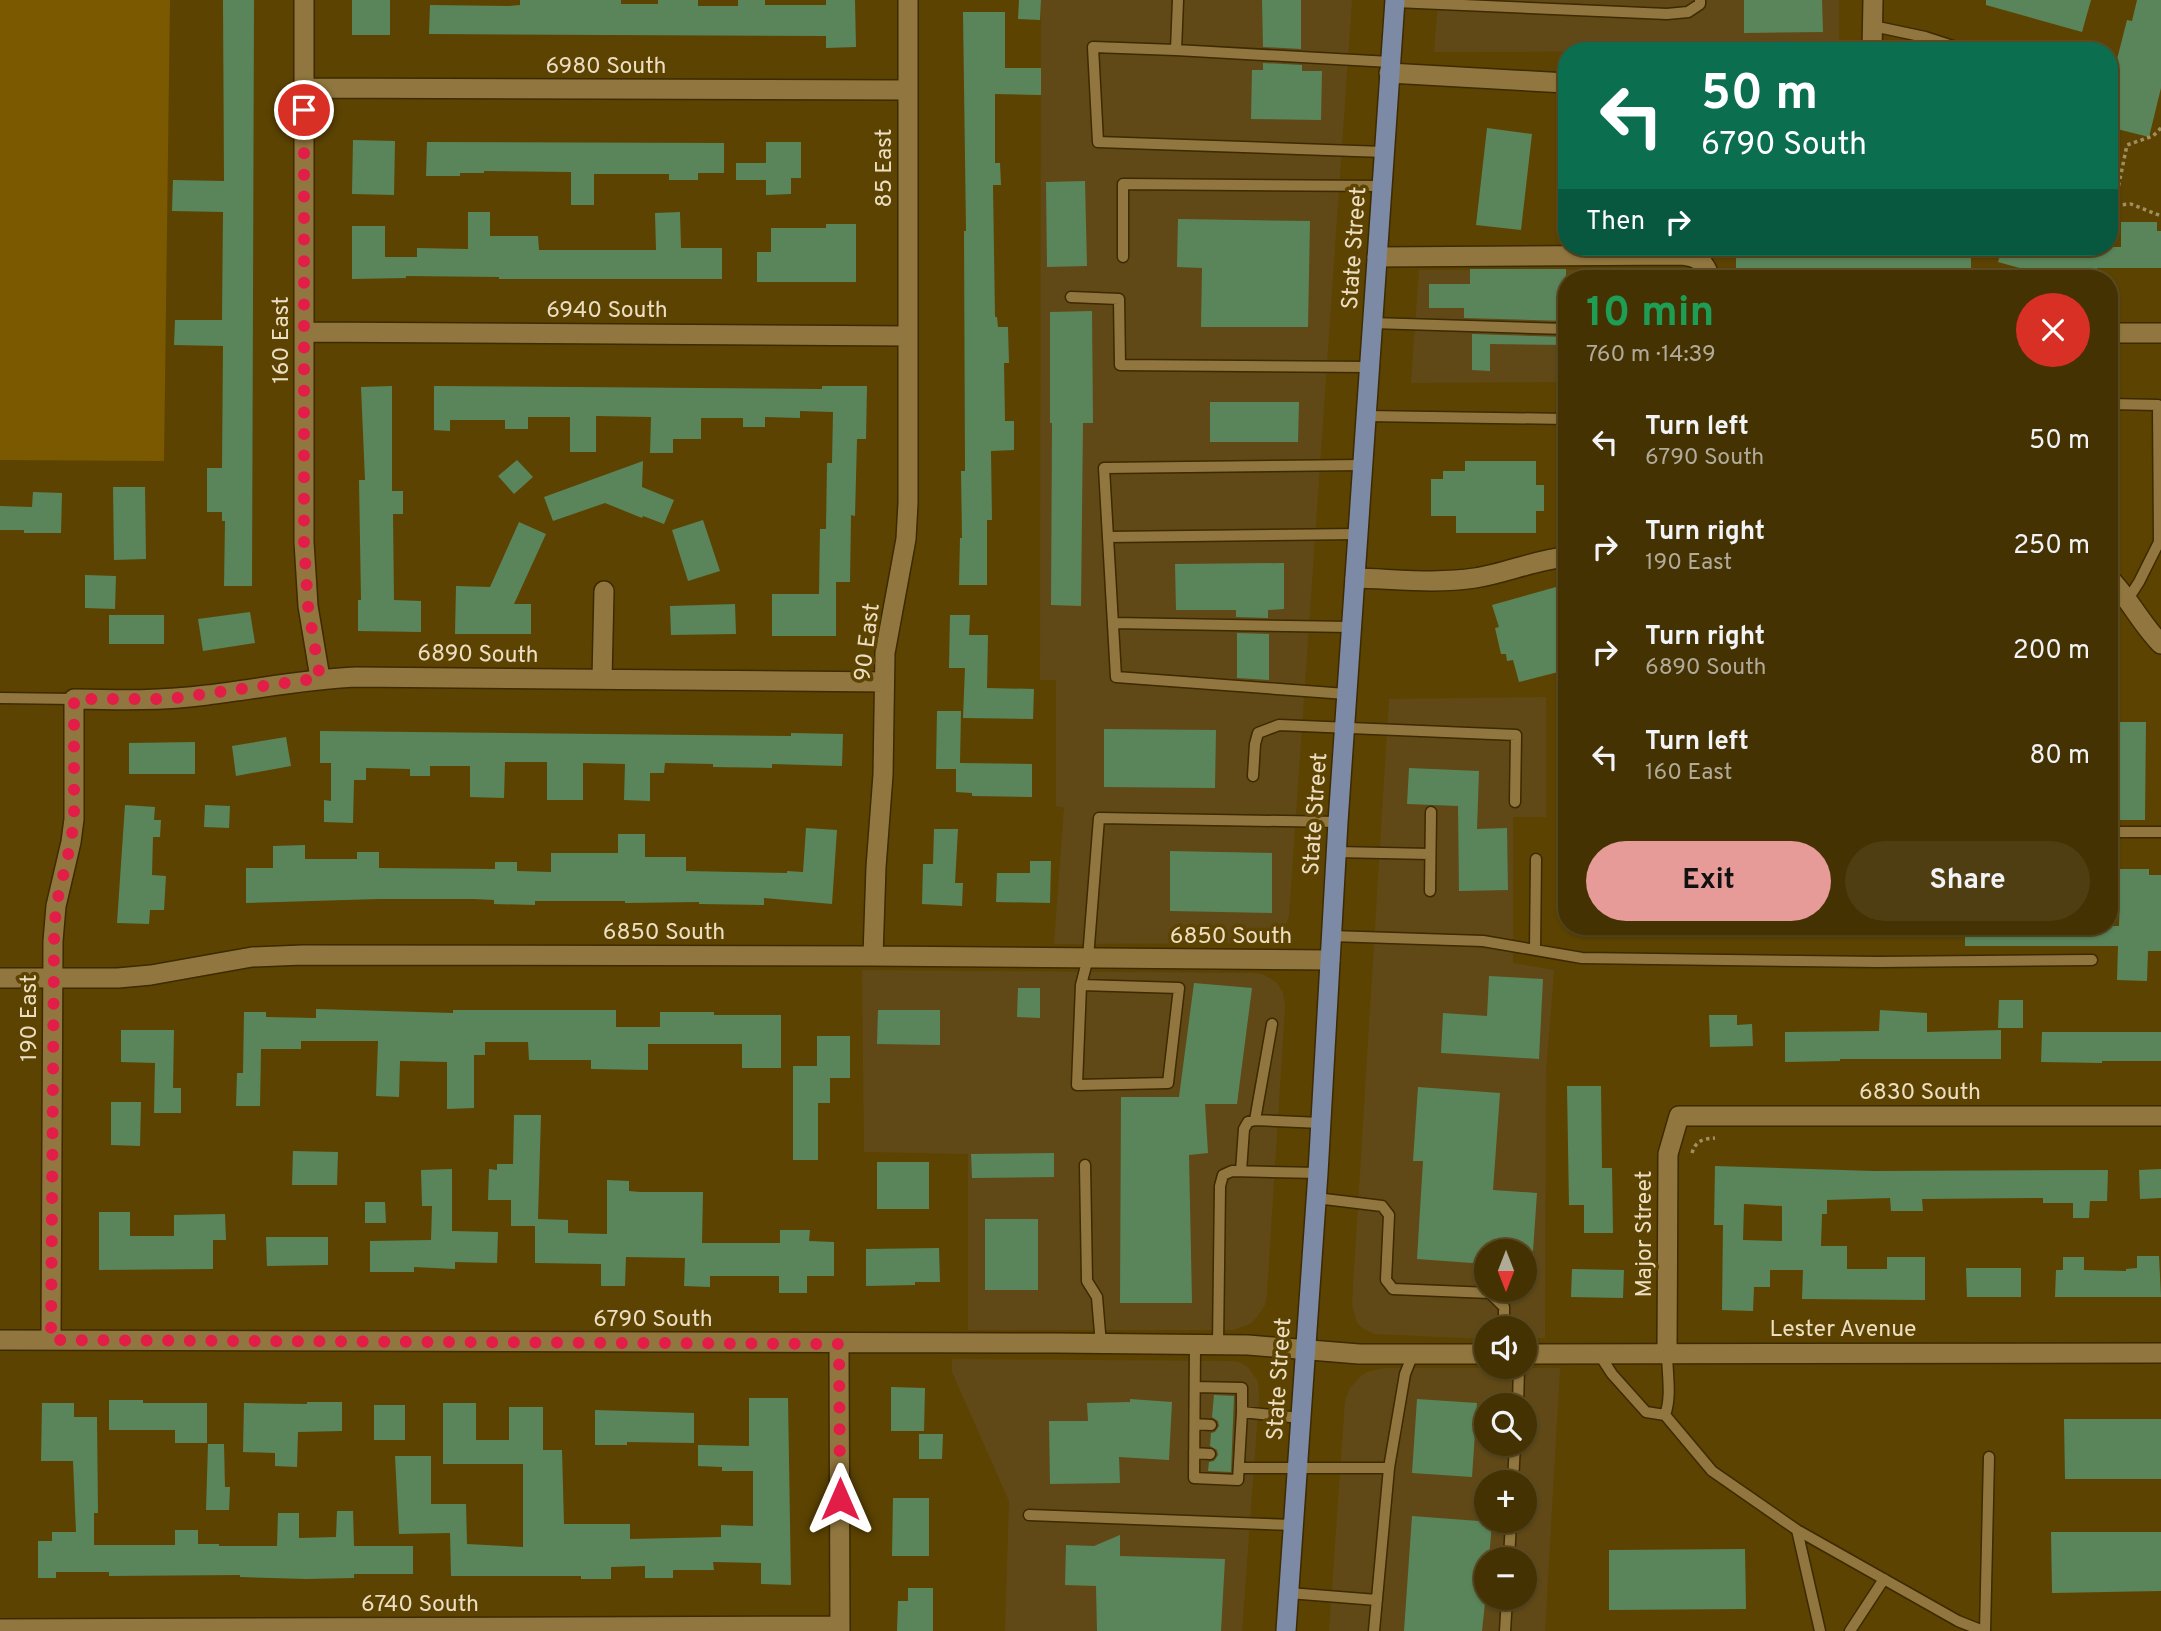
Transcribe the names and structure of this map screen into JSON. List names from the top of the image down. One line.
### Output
{"streets":{"main road":["State Street"],"street":["6980 South","85 East","6940 South","160 East","90 East","6890 South","6850 South","190 East","6830 South","Major Street","6790 South","Lester Avenue","6740 South"]},"crossings":[["6980 South","85 East"],["6980 South","160 East"],["85 East","6940 South"],["85 East","90 East"],["State Street","6850 South"],["State Street","6790 South"],["6940 South","160 East"],["6940 South","90 East"],["160 East","6890 South"],["90 East","6890 South"],["90 East","6850 South"],["6890 South","190 East"],["6850 South","190 East"],["190 East","6790 South"],["6830 South","Major Street"],["Major Street","Lester Avenue"]],"north":"bottom","page":{"turn":["50 m","6790 South"],"then":"Then","heading":["10 min","760 m · 14:39"],"list":[{"name":"Turn left","note":"6790 South","value":"50 m"},{"name":"Turn right","note":"190 East","value":"250 m"},{"name":"Turn right","note":"6890 South","value":"200 m"},{"name":"Turn left","note":"160 East","value":"80 m"}],"buttons":["Exit","Share"],"map_buttons":["+","−"]}}
